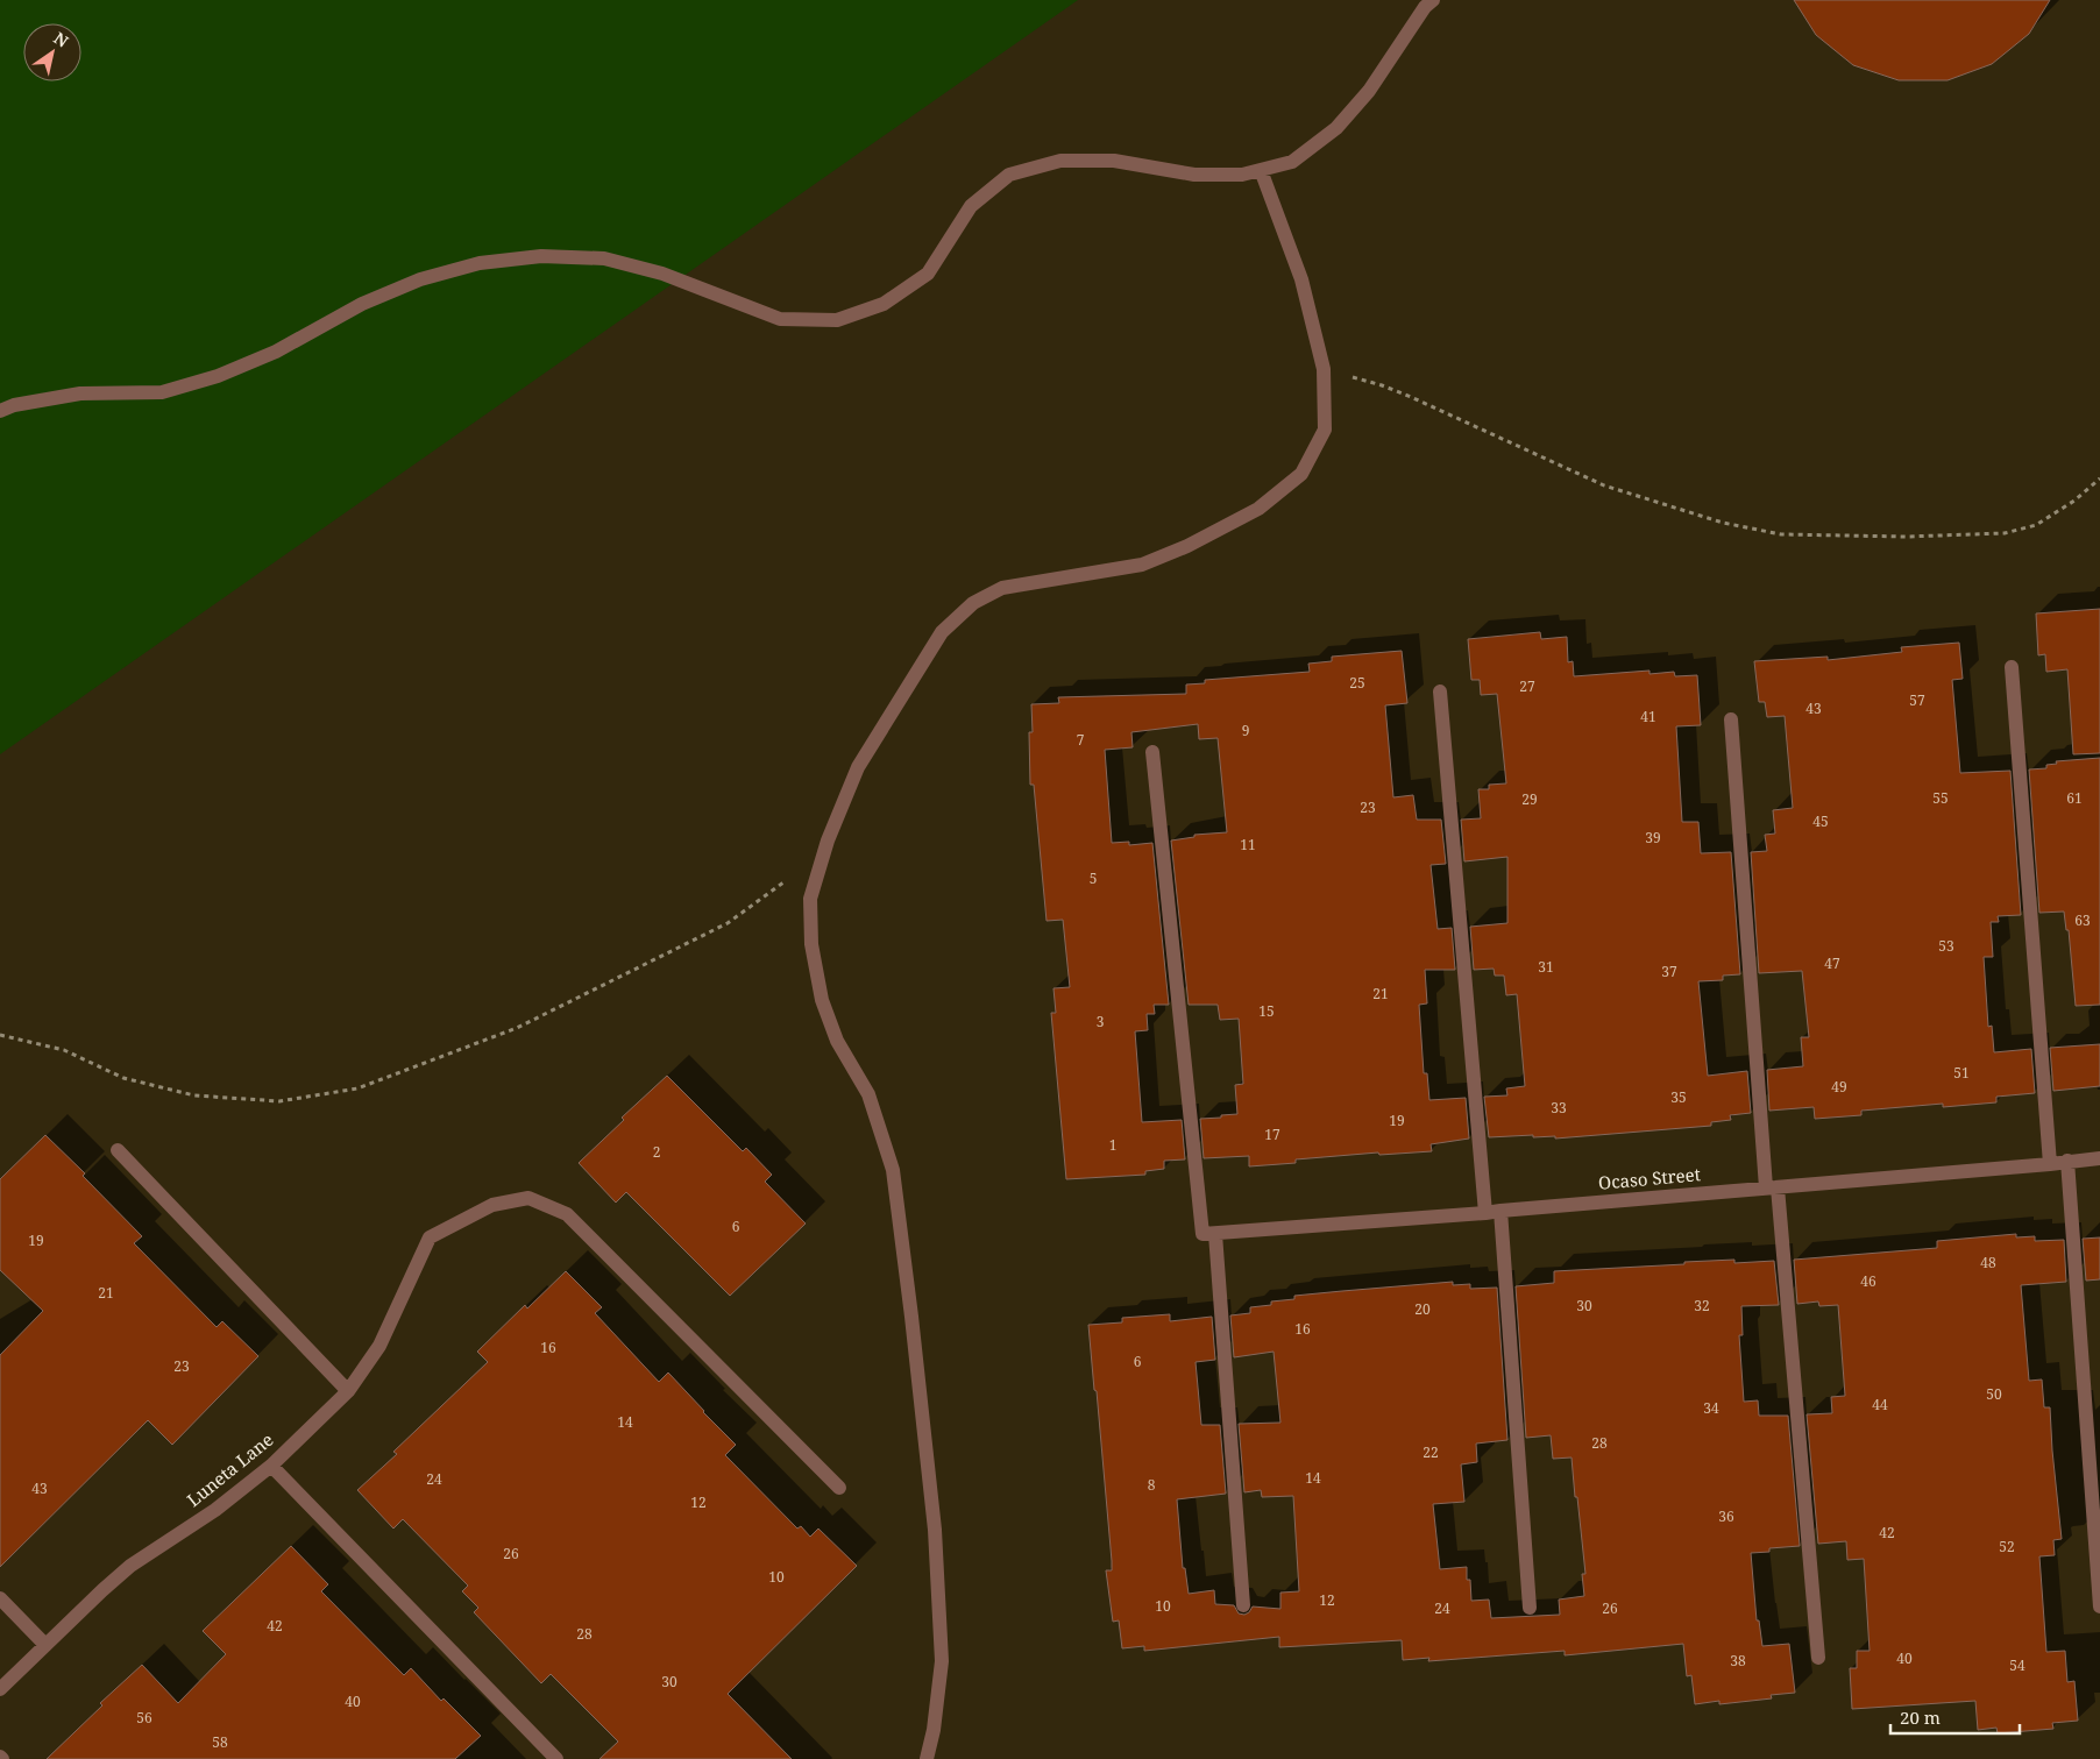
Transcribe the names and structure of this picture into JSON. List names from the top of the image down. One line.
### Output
{"streets":{"street":["Ocaso Street","Luneta Lane"]},"house_numbers":["25","27","57","43","41","9","7","55","61","29","23","45","39","11","5","63","53","47","31","37","21","15","3","51","49","35","33","19","17","1","2","6","19","48","46","21","30","32","20","16","16","6","23","50","44","34","14","28","22","14","24","8","43","12","36","42","52","26","10","12","10","24","26","42","28","40","38","54","30","40","56","58"],"scale_bar":"20 m","north":"top right"}
